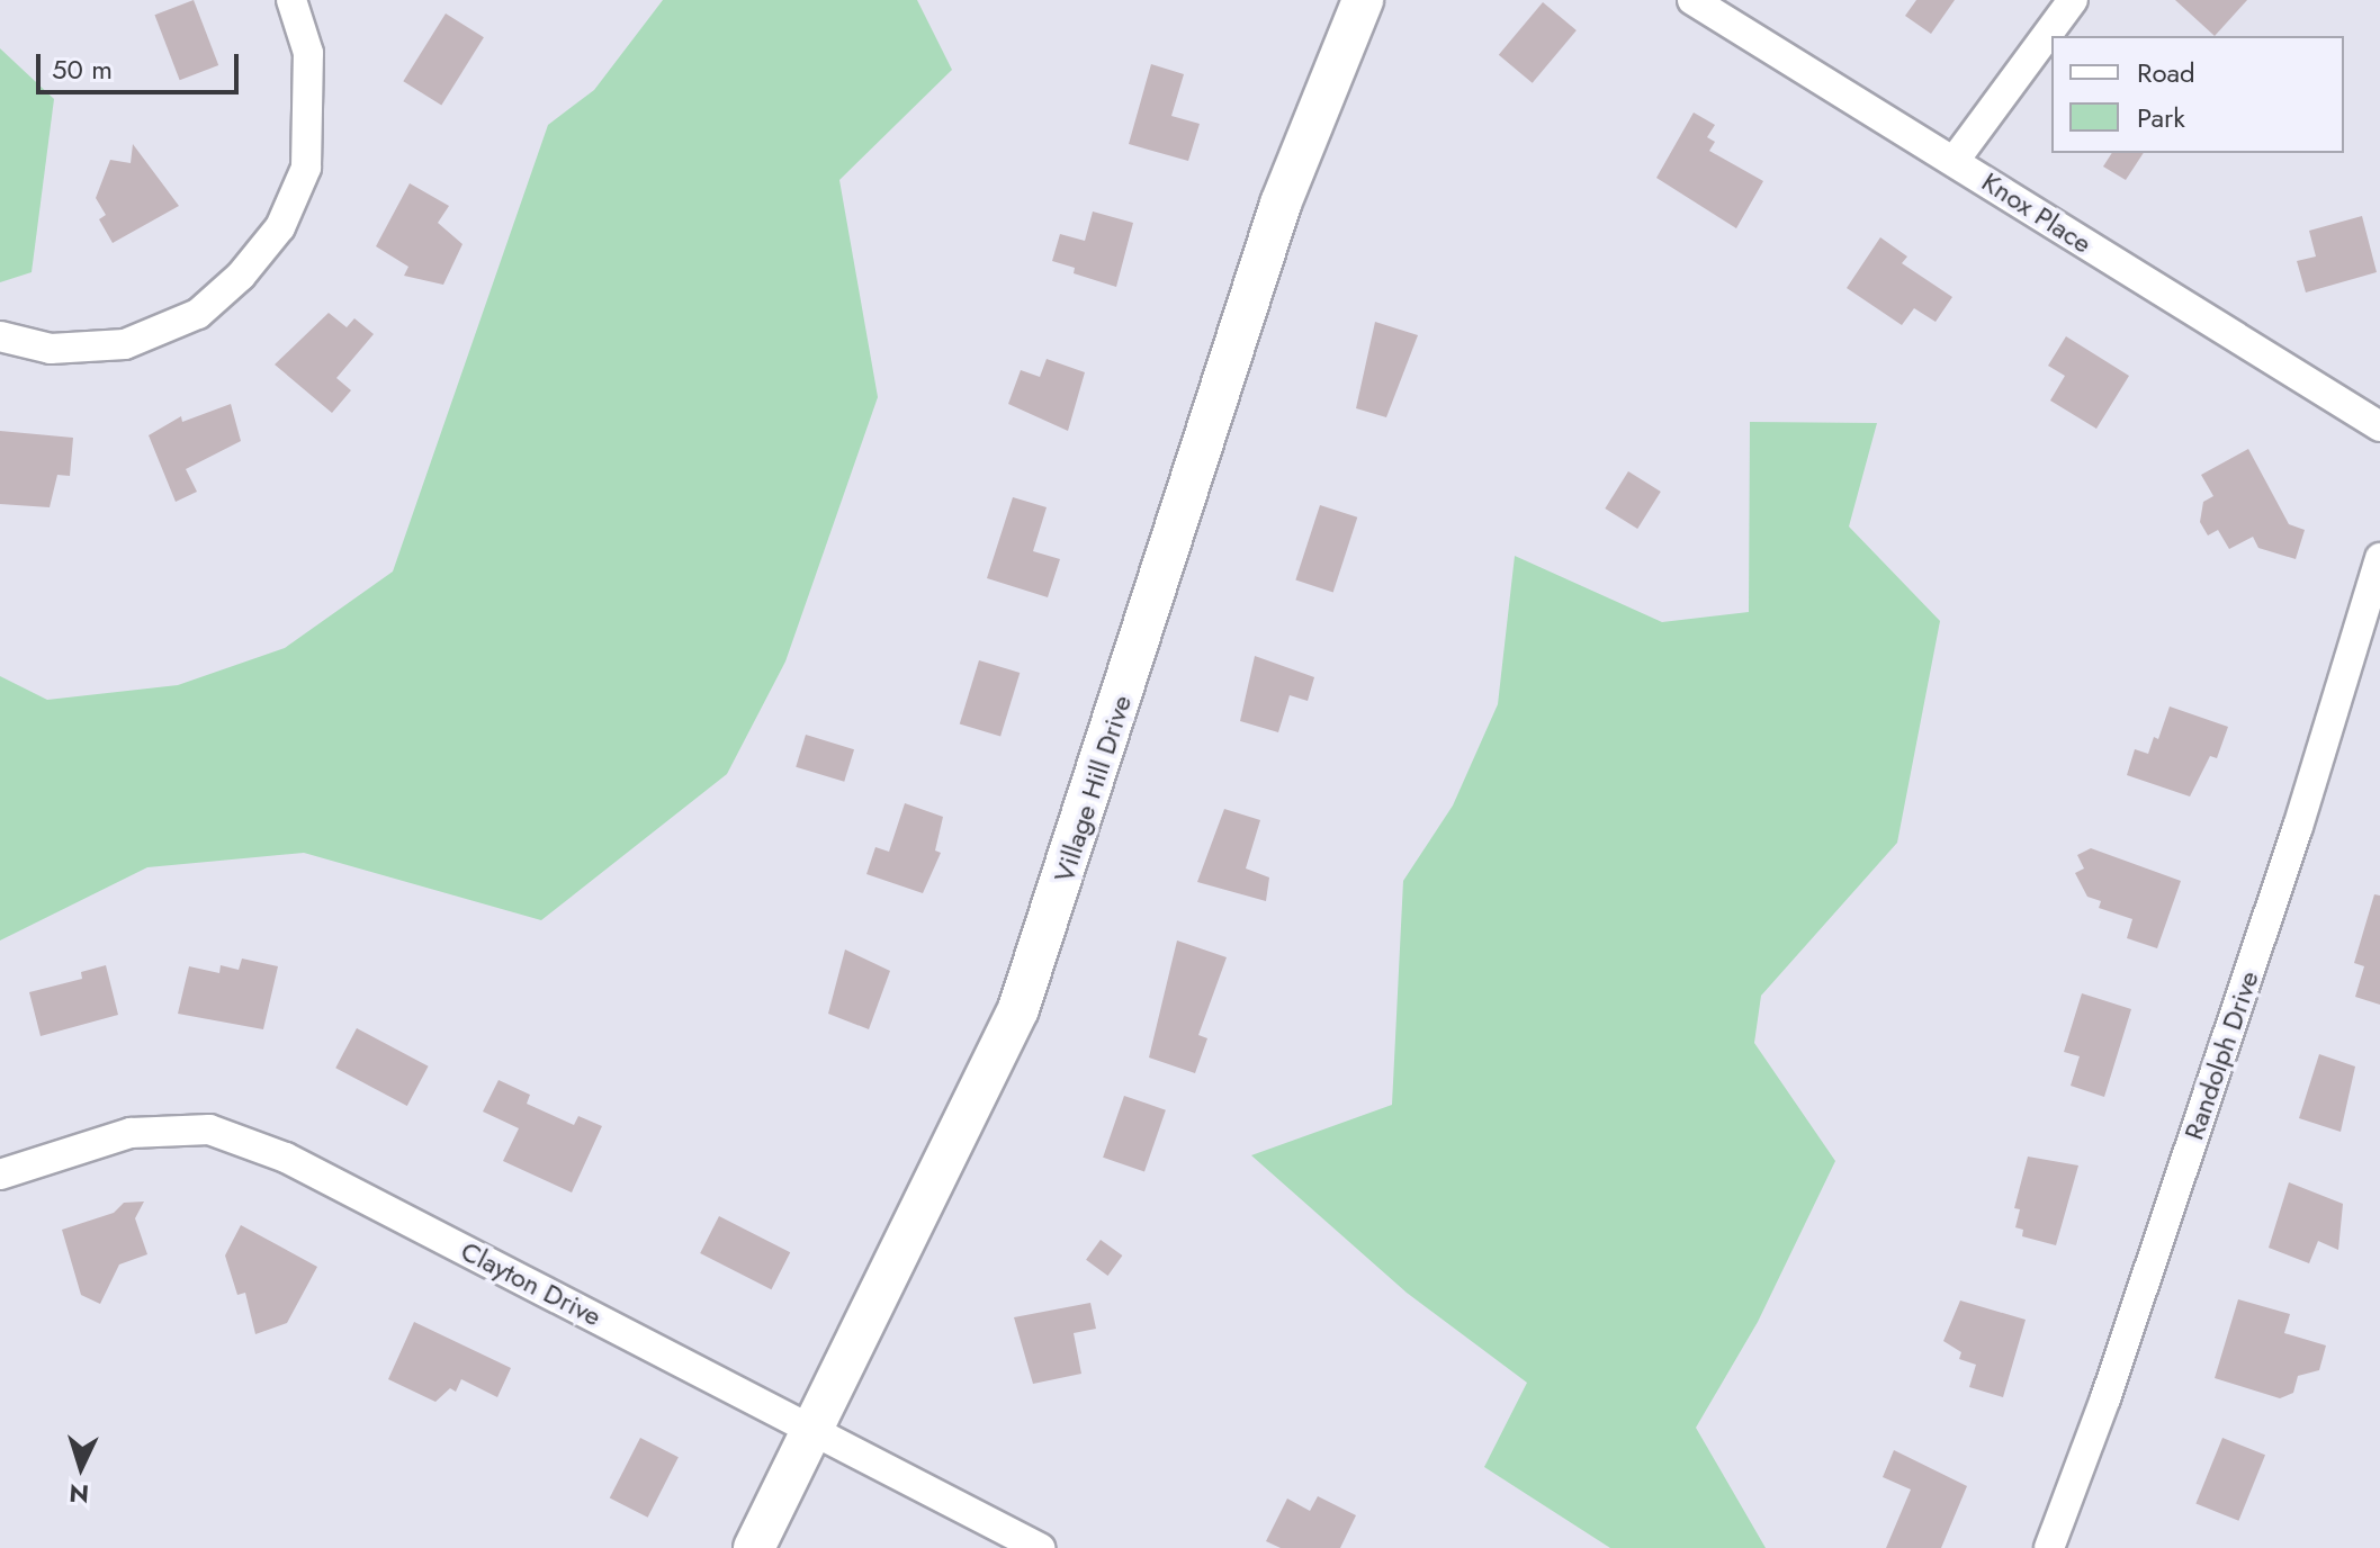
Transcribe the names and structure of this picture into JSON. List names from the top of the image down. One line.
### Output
{"streets":{"street":["Knox Place","Village Hill Drive","Randolph Drive","Clayton Drive"]},"crossings":[["Village Hill Drive","Clayton Drive"]],"legend":["Road","Park"],"scale_bar":"50 m","north":"bottom"}
